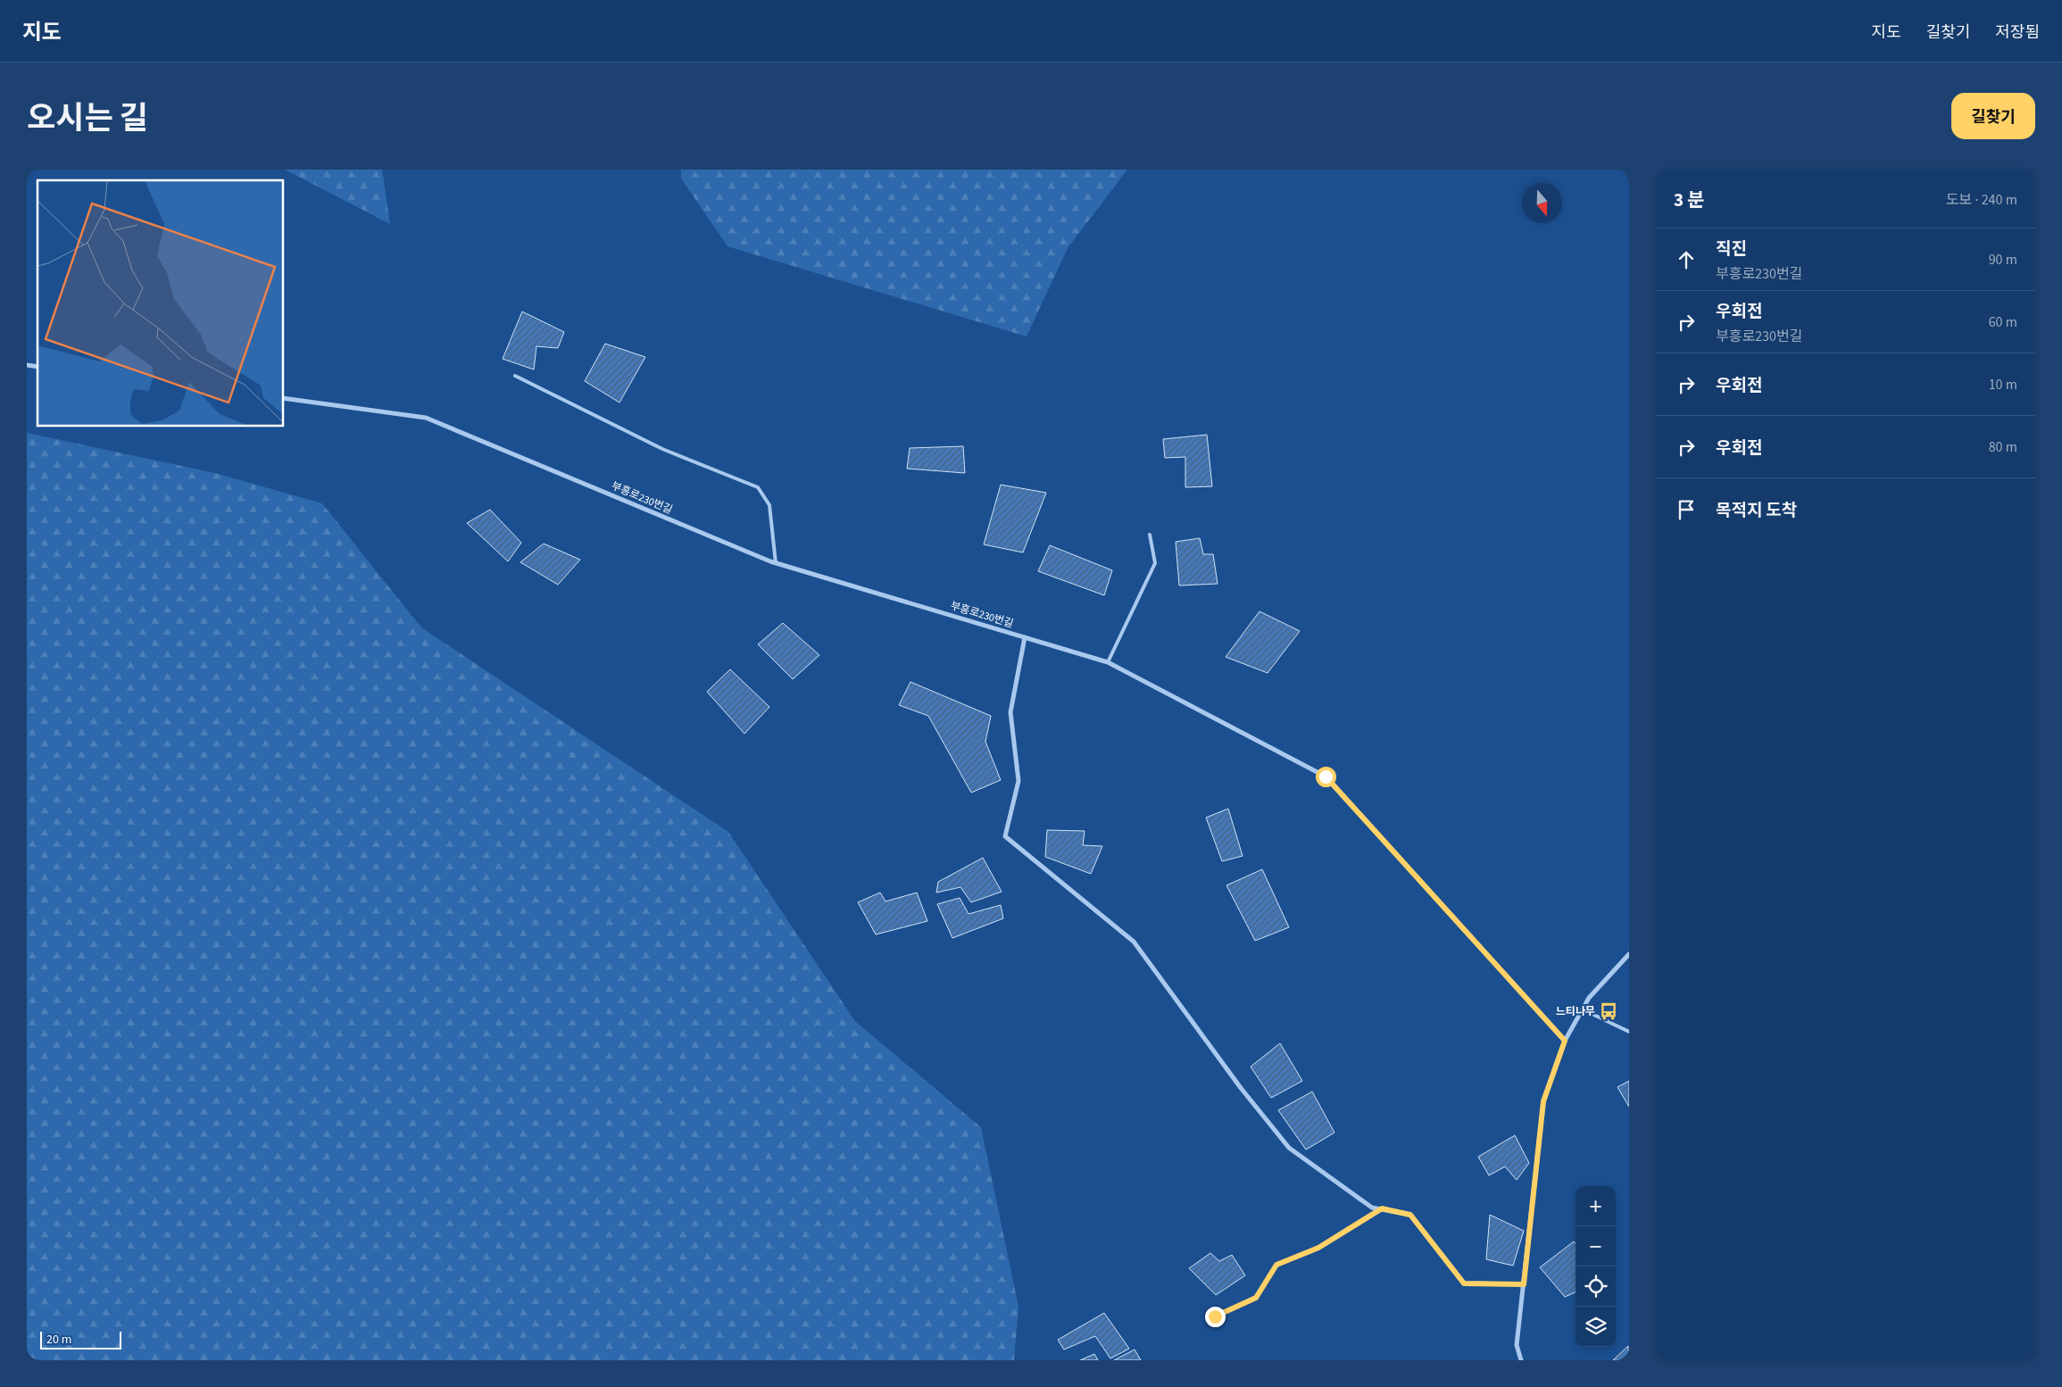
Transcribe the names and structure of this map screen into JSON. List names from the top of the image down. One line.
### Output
{"streets":{"street":["부흥로230번길"]},"places":{"bus stop":["느티나무"]},"scale_bar":"20 m","north":"bottom","page":{"header":"지도","nav":["지도","길찾기","저장됨"],"title":"오시는 길","buttons":"길찾기","heading":["3 분","도보 · 240 m"],"list":[["직진","부흥로230번길","90 m"],["우회전","부흥로230번길","60 m"],["우회전","10 m"],["우회전","80 m"],"목적지 도착"],"map_buttons":["+","−"],"scale":"20 m"}}
